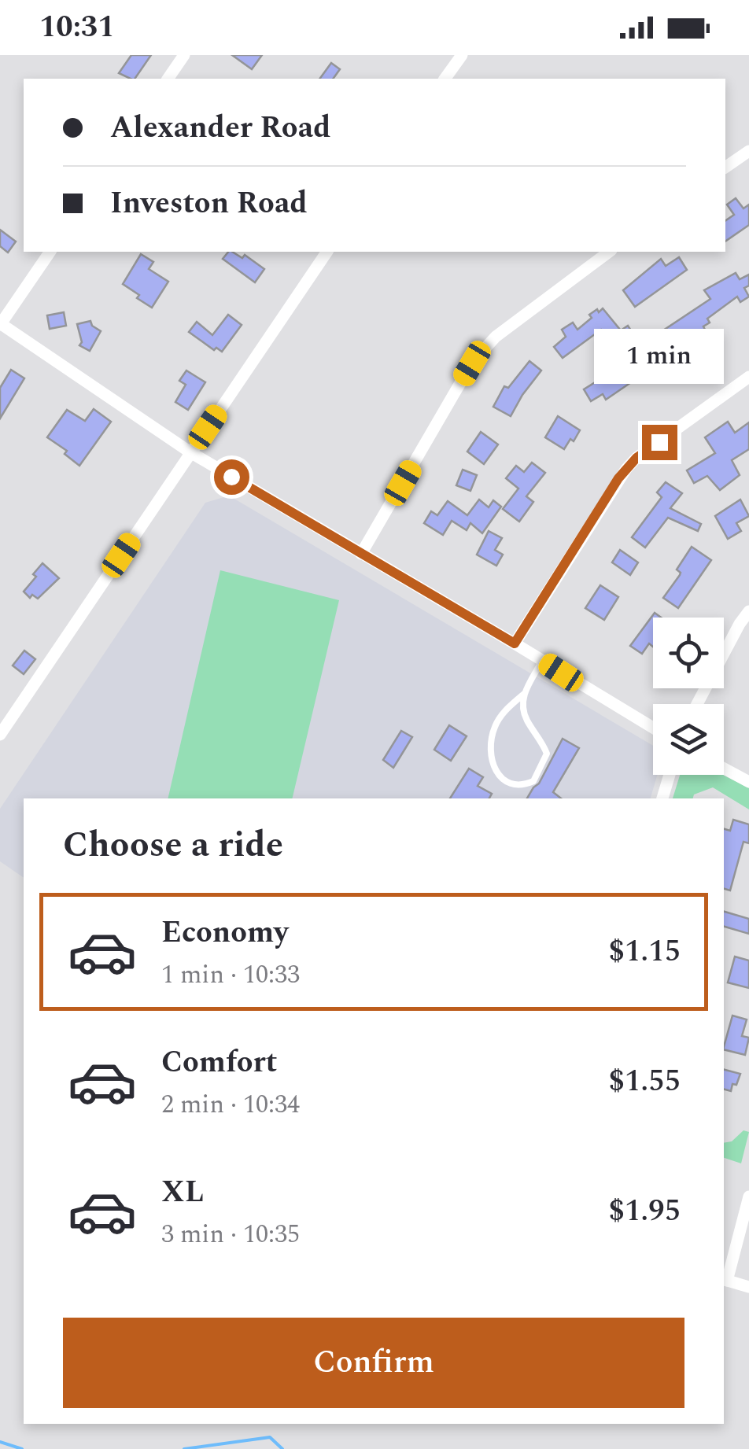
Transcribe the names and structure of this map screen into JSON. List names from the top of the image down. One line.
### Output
{"page":{"status":"10:31","banner":["Alexander Road","Investon Road"],"bubble":"1 min","heading":"Choose a ride","list":[{"name":"Economy","note":"1 min · 10:33","value":"$1.15"},{"name":"Comfort","note":"2 min · 10:34","value":"$1.55"},{"name":"XL","note":"3 min · 10:35","value":"$1.95"}],"buttons":"Confirm"}}
